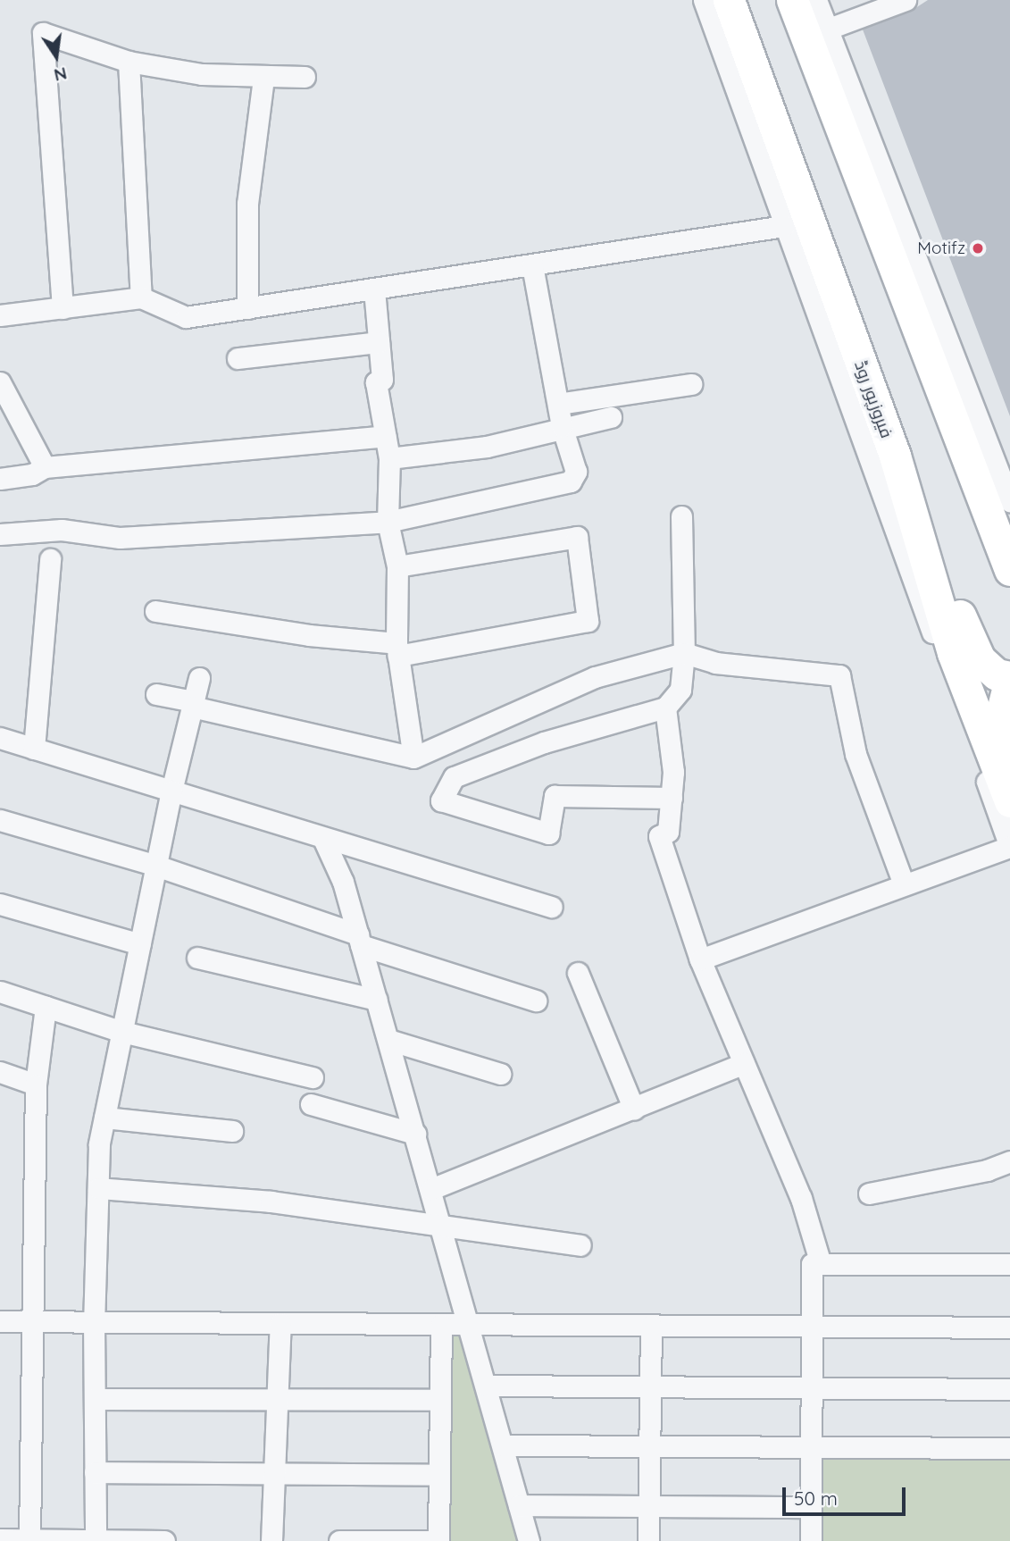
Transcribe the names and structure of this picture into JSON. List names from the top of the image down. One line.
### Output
{"streets":{"main road":["فیروزپور روڈ"]},"places":["Motifz"],"scale_bar":"50 m","north":"bottom"}
